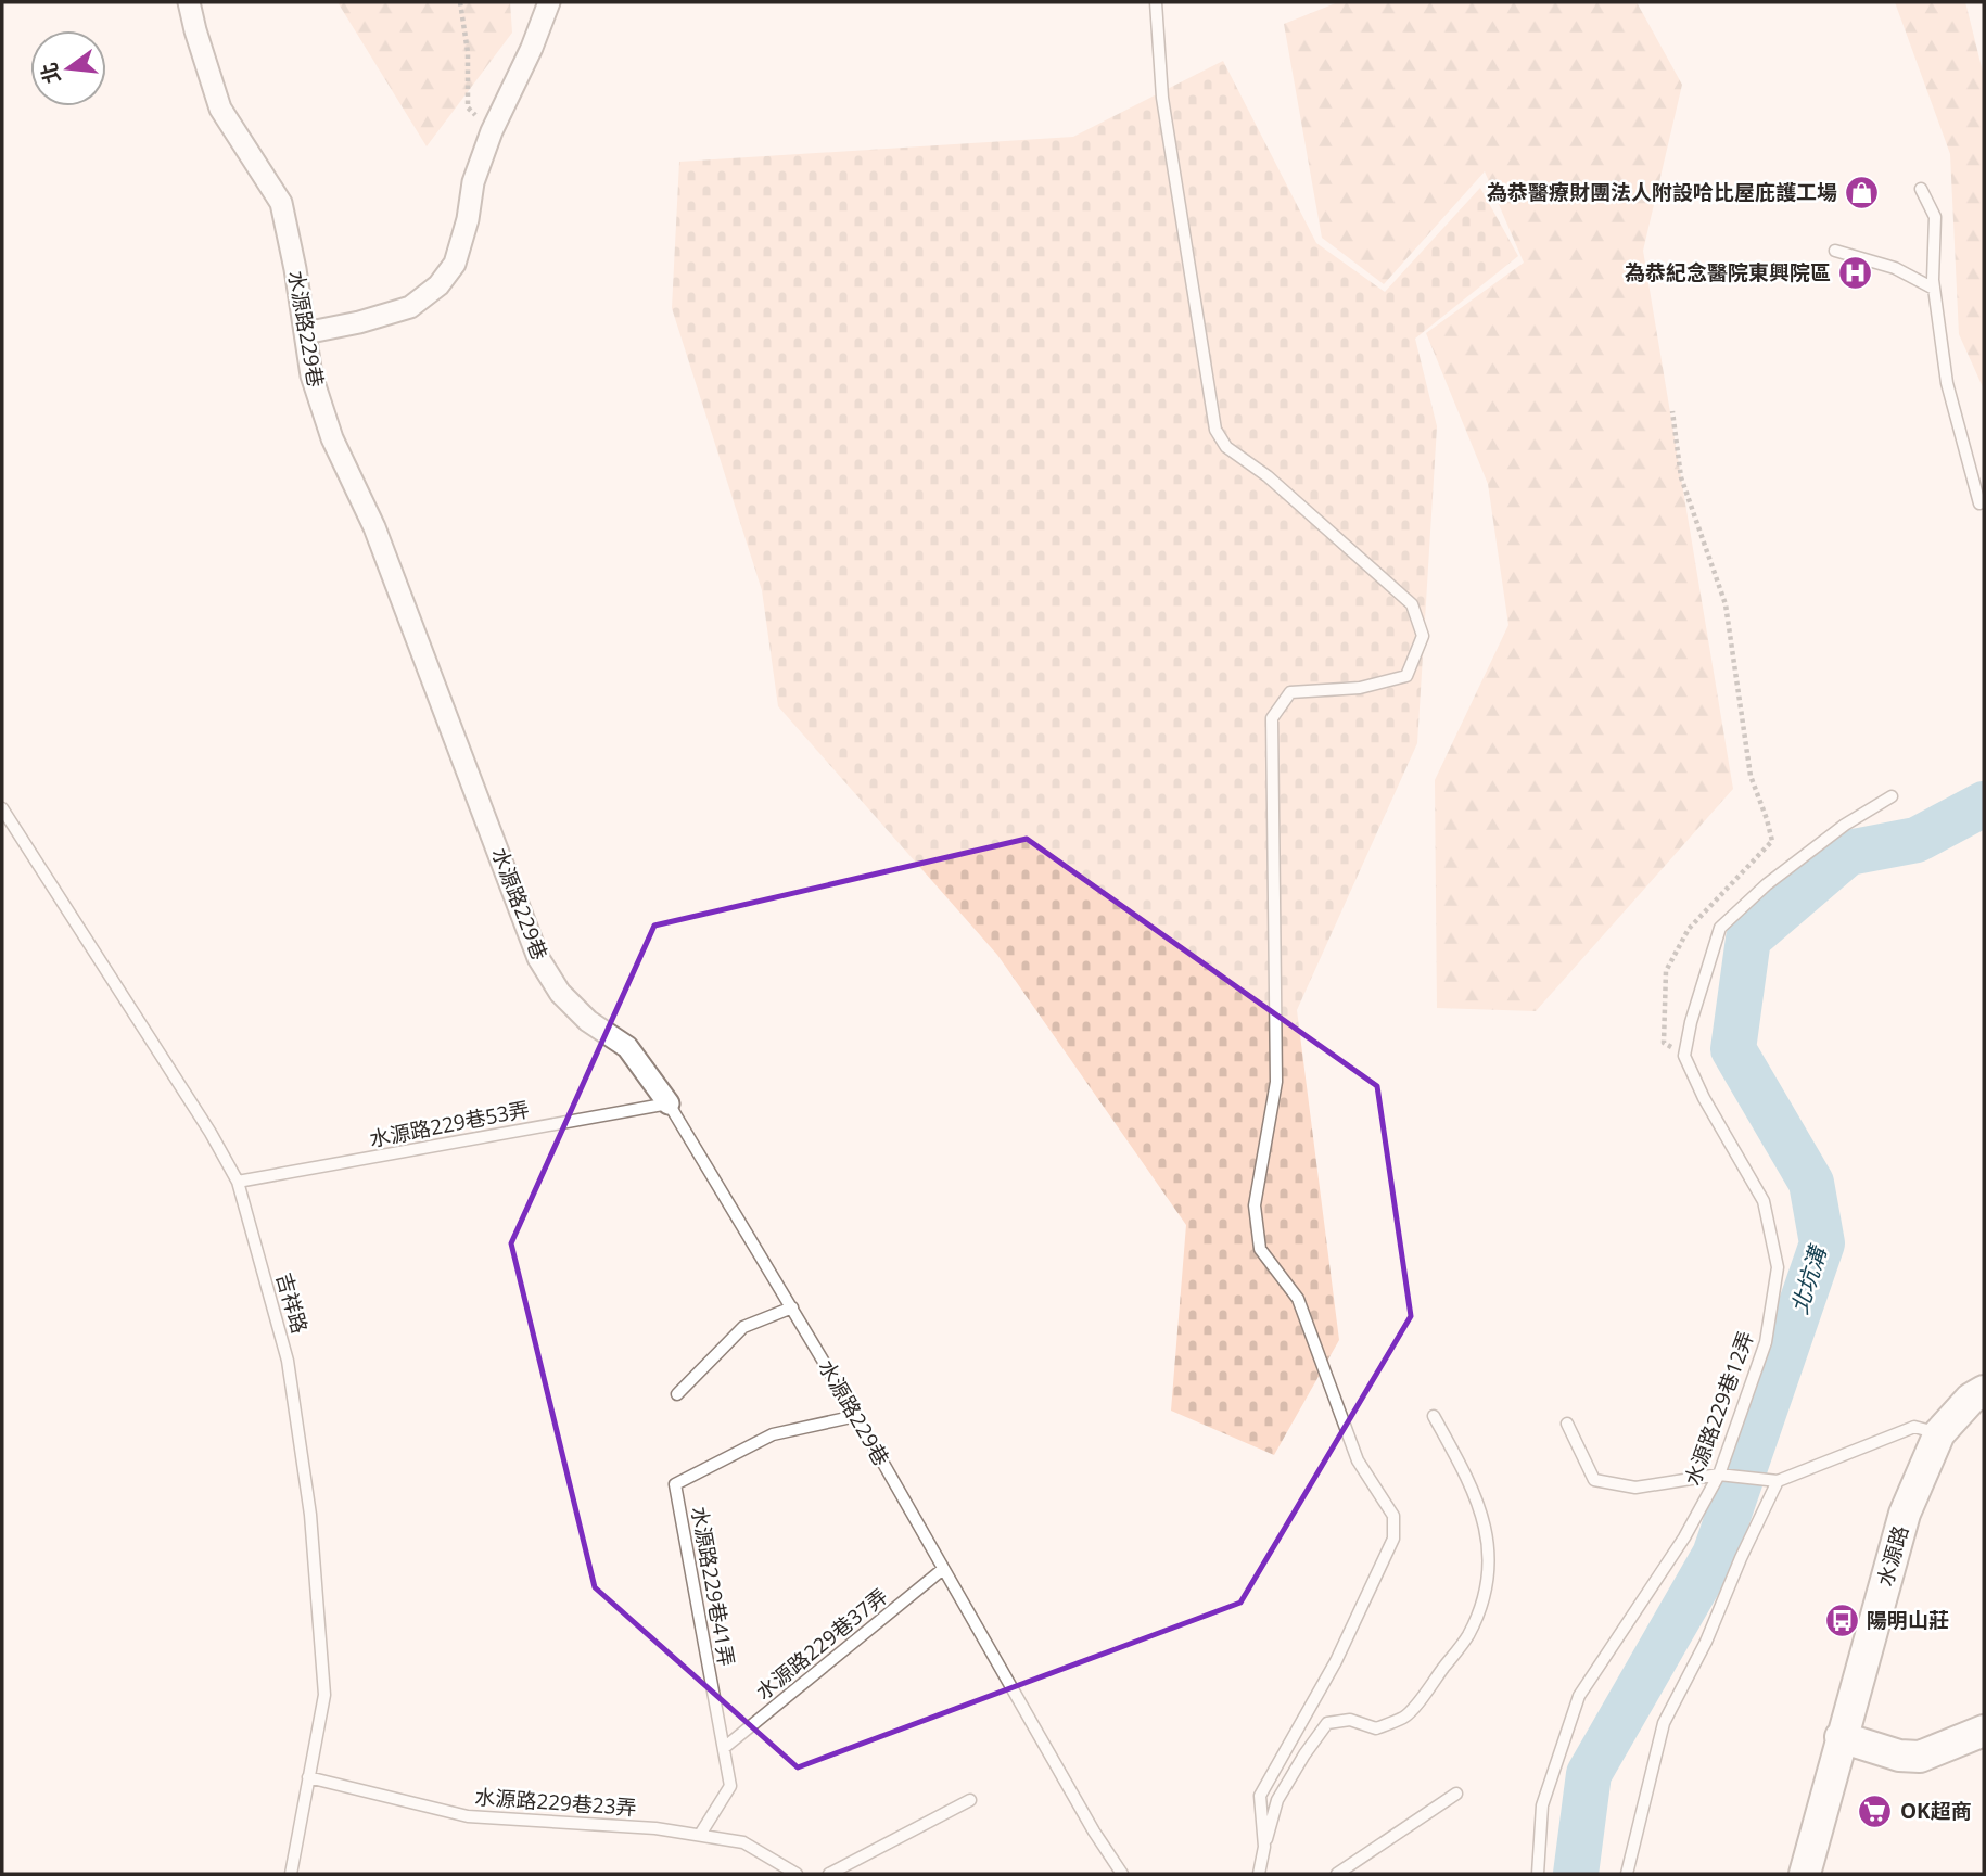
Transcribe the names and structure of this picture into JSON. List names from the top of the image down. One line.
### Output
{"streets":{"street":["水源路229巷","水源路"],"lane":["水源路229巷53弄","吉祥路","水源路229巷12弄","水源路229巷41弄","水源路229巷37弄","水源路229巷23弄"]},"crossings":[["水源路229巷","水源路229巷53弄"],["水源路229巷","水源路229巷41弄"],["水源路229巷","水源路229巷37弄"],["水源路229巷53弄","吉祥路"],["吉祥路","水源路229巷23弄"],["水源路229巷41弄","水源路229巷37弄"],["水源路229巷41弄","水源路229巷23弄"]],"water":["北坑溝"],"places":{"shop":["為恭醫療財團法人附設哈比屋庇護工場"],"hospital":["為恭紀念醫院東興院區"],"bus stop":["陽明山莊"],"supermarket":["OK超商"]},"north":"left"}
